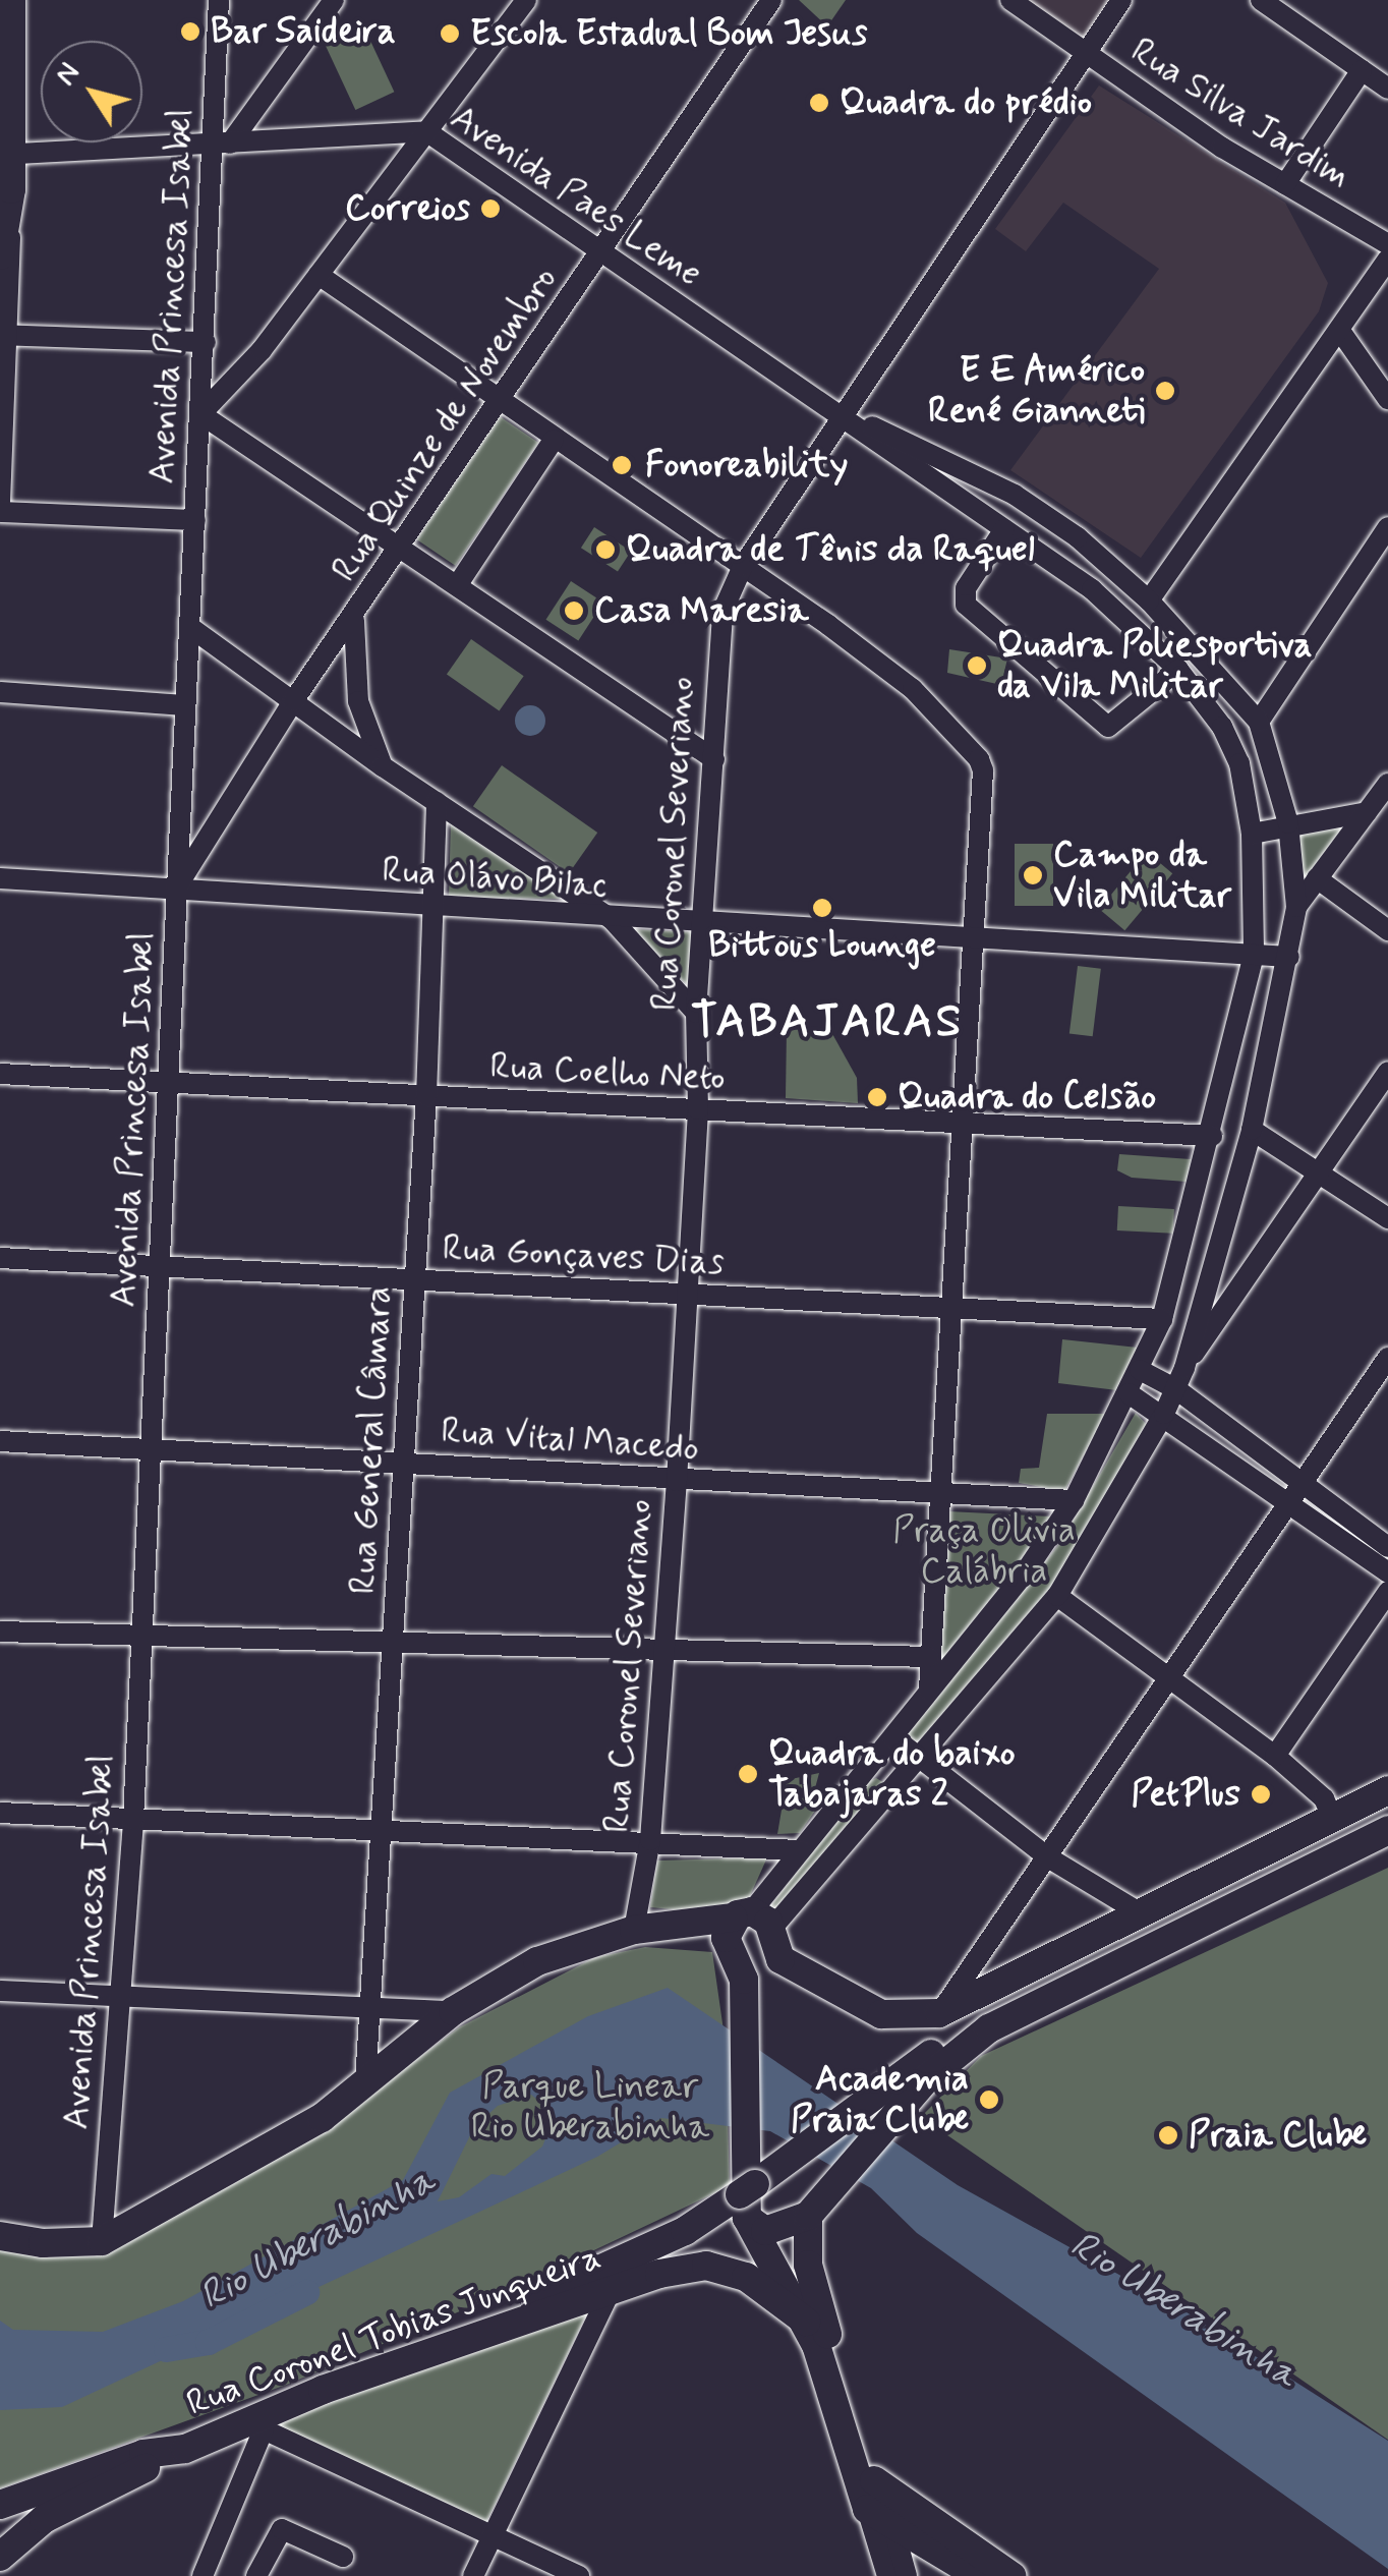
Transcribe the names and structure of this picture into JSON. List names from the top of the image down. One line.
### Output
{"streets":{"main road":["Rua Coronel Tobias Junqueira"],"street":["Rua Silva Jardim","Avenida Paes Leme","Avenida Princesa Isabel","Rua Quinze de Novembro","Rua Coronel Severiano","Rua Olávo Bilac","Rua Coelho Neto","Rua Gonçaves Dias","Rua General Câmara","Rua Vital Macedo"]},"crossings":[["Rua Silva Jardim","Rua Coronel Severiano"],["Avenida Paes Leme","Avenida Princesa Isabel"],["Avenida Paes Leme","Rua Quinze de Novembro"],["Avenida Paes Leme","Rua Coronel Severiano"],["Avenida Princesa Isabel","Rua Quinze de Novembro"],["Avenida Princesa Isabel","Rua Olávo Bilac"],["Avenida Princesa Isabel","Rua Coelho Neto"],["Avenida Princesa Isabel","Rua Gonçaves Dias"],["Avenida Princesa Isabel","Rua Vital Macedo"],["Rua Quinze de Novembro","Rua Olávo Bilac"],["Rua Coronel Severiano","Rua Olávo Bilac"],["Rua Coronel Severiano","Rua Coelho Neto"],["Rua Coronel Severiano","Rua Gonçaves Dias"],["Rua Coronel Severiano","Rua Vital Macedo"],["Rua Olávo Bilac","Rua General Câmara"],["Rua Coelho Neto","Rua General Câmara"],["Rua Gonçaves Dias","Rua General Câmara"],["Rua General Câmara","Rua Vital Macedo"]],"districts":["TABAJARAS"],"water":["Rio Uberabinha"],"parks":["Praça Olivia Calábria","Parque Linear Rio Uberabinha"],"places":["Bar Saideira","Escola Estadual Bom Jesus","Quadra do prédio","Correios","E E Américo René Gianneti","Fonoreability","Quadra de Tênis da Raquel","Casa Maresia","Quadra Poliesportiva da Vila Militar","Campo da Vila Militar","Bittous Lounge","Quadra do Celsão","Quadra do baixo Tabajaras 2","PetPlus","Academia Praia Clube","Praia Clube"],"north":"top left"}
